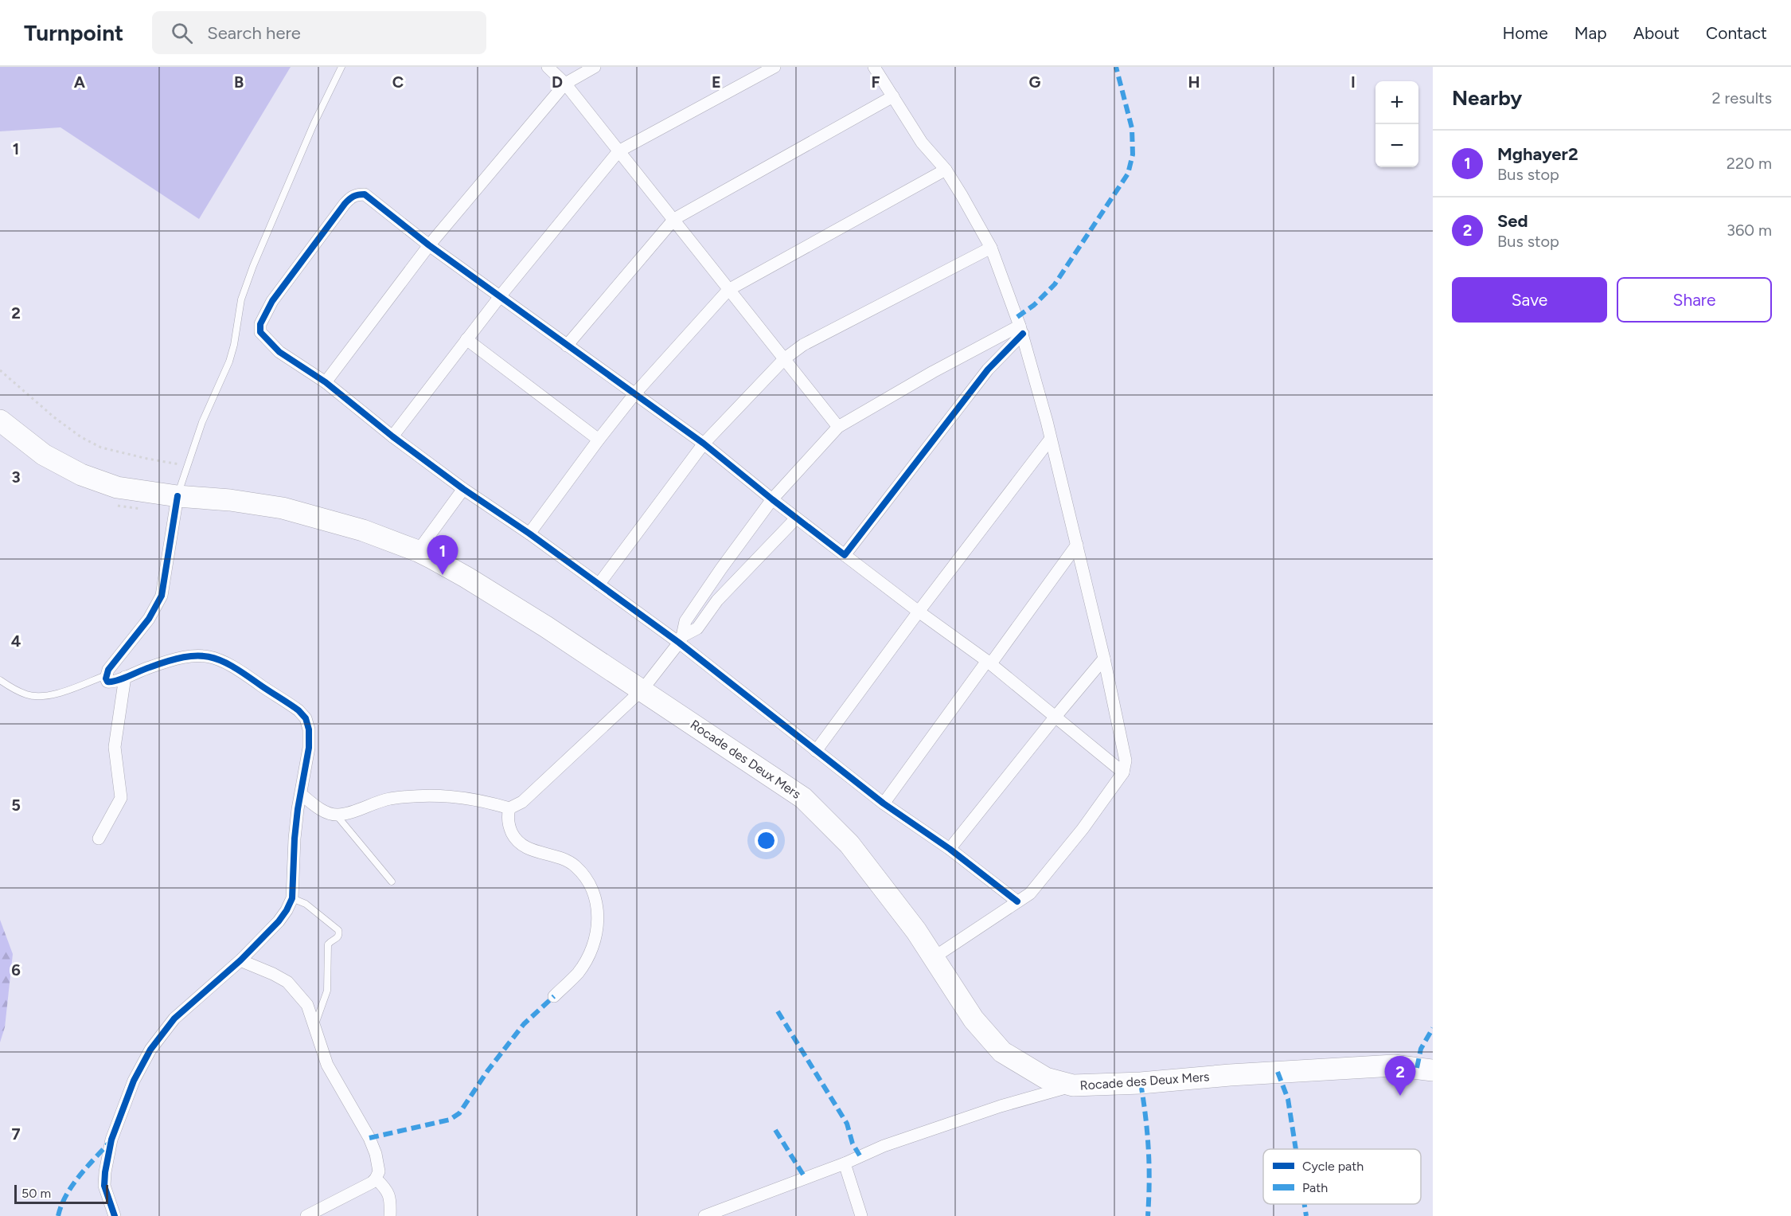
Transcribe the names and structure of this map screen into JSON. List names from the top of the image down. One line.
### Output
{"streets":{"highway":["Rocade des Deux Mers"]},"legend":["Cycle path","Path"],"scale_bar":"50 m","page":{"header":"Turnpoint","search":"Search here","nav":["Home","Map","About","Contact"],"heading":["Nearby","2 results"],"map_buttons":["+","−"],"list":[{"mark":"1","name":"Mghayer2","note":"Bus stop","value":"220 m"},{"mark":"2","name":"Sed","note":"Bus stop","value":"360 m"}],"buttons":["Save","Share"],"pins":["1","2"],"scale":"50 m"},"grid":{"columns":["A","B","C","D","E","F","G","H","I"],"rows":["1","2","3","4","5","6","7"]}}
